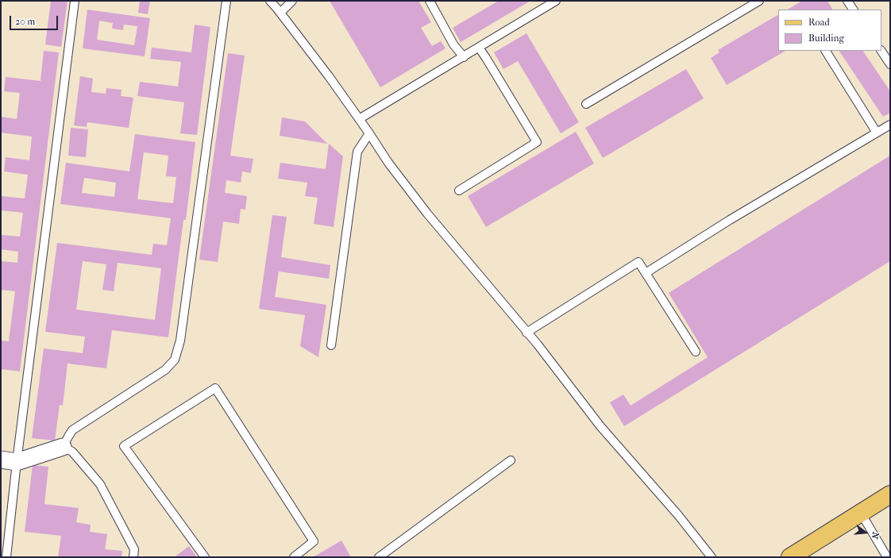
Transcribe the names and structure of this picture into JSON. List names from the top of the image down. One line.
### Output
{"legend":["Road","Building"],"scale_bar":"20 m","north":"right"}
